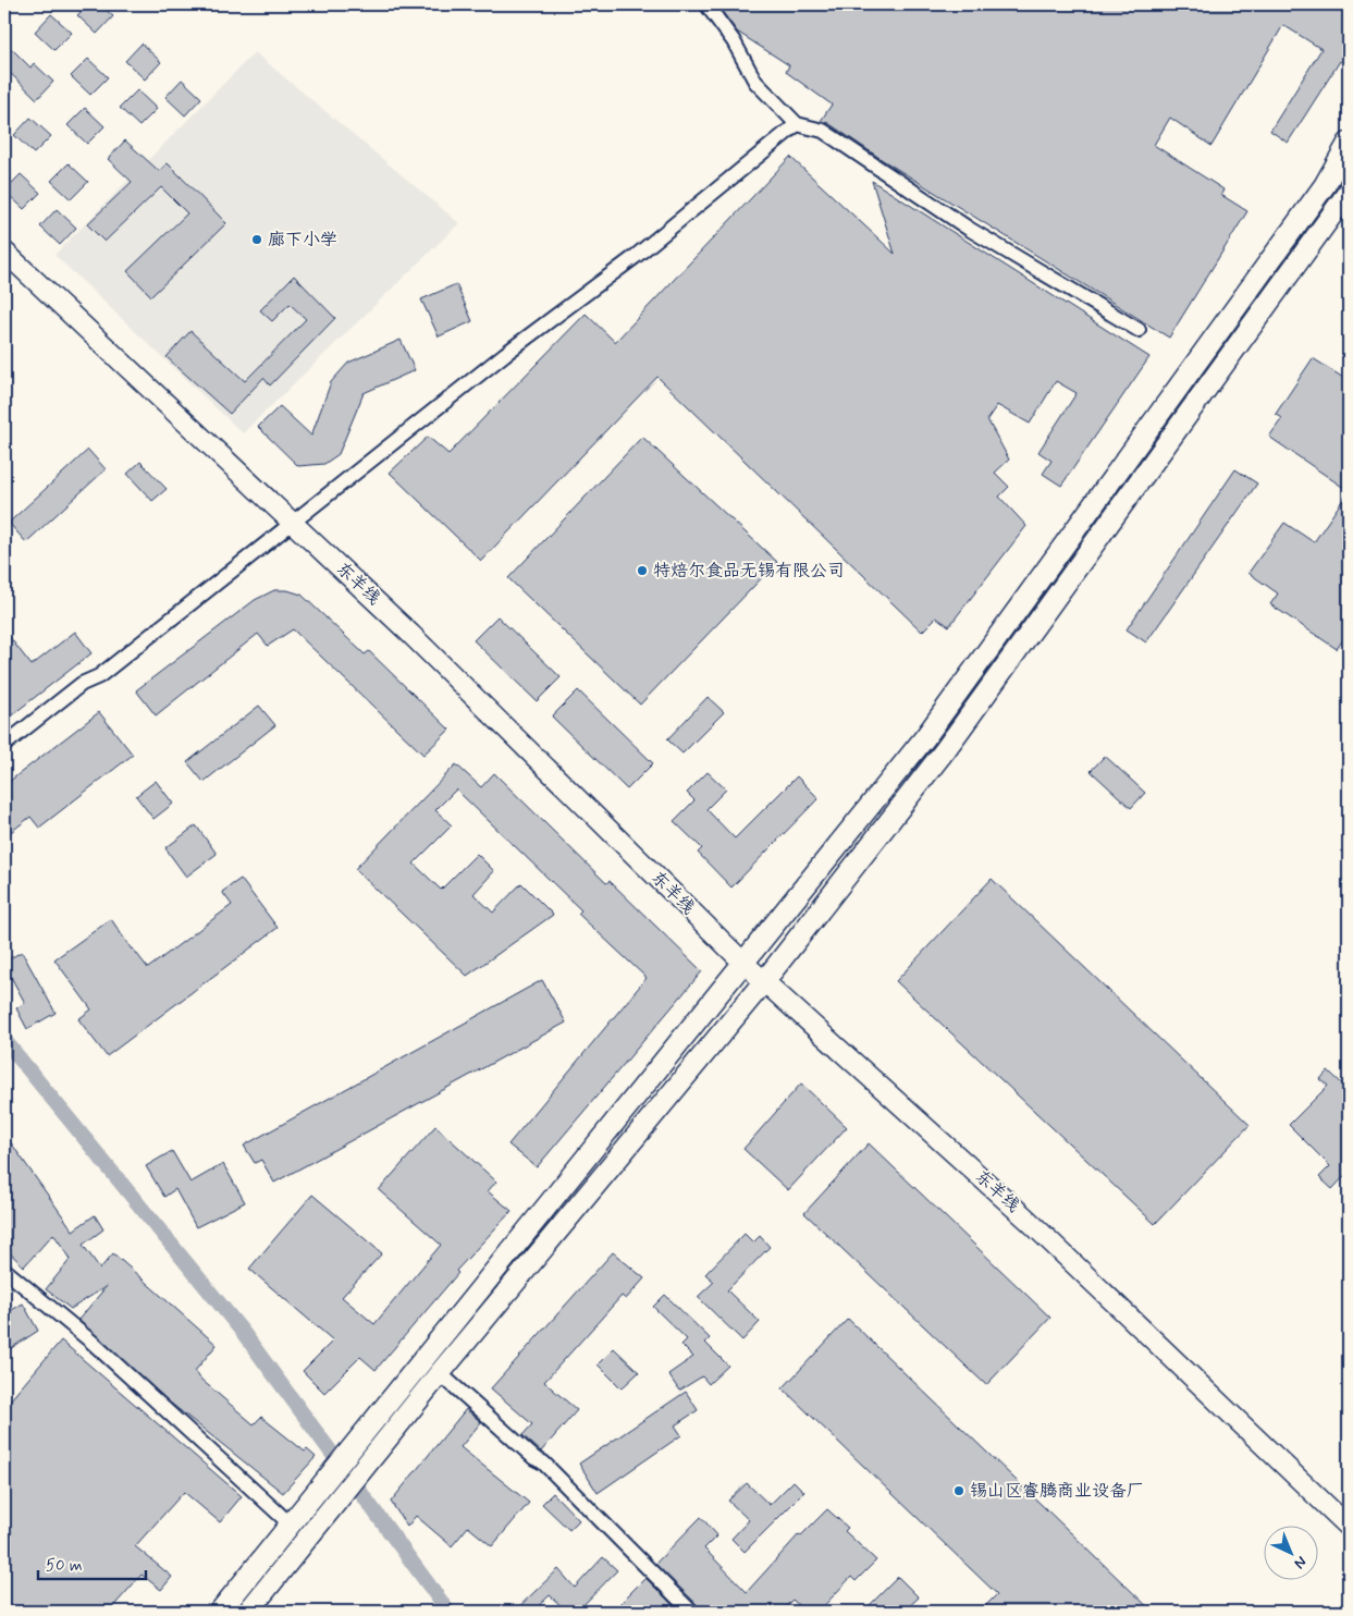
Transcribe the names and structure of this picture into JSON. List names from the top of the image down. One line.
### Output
{"streets":{"main road":["东羊线"]},"places":["廊下小学","特焙尔食品无锡有限公司","锡山区睿腾商业设备厂"],"scale_bar":"50 m","north":"bottom right"}
